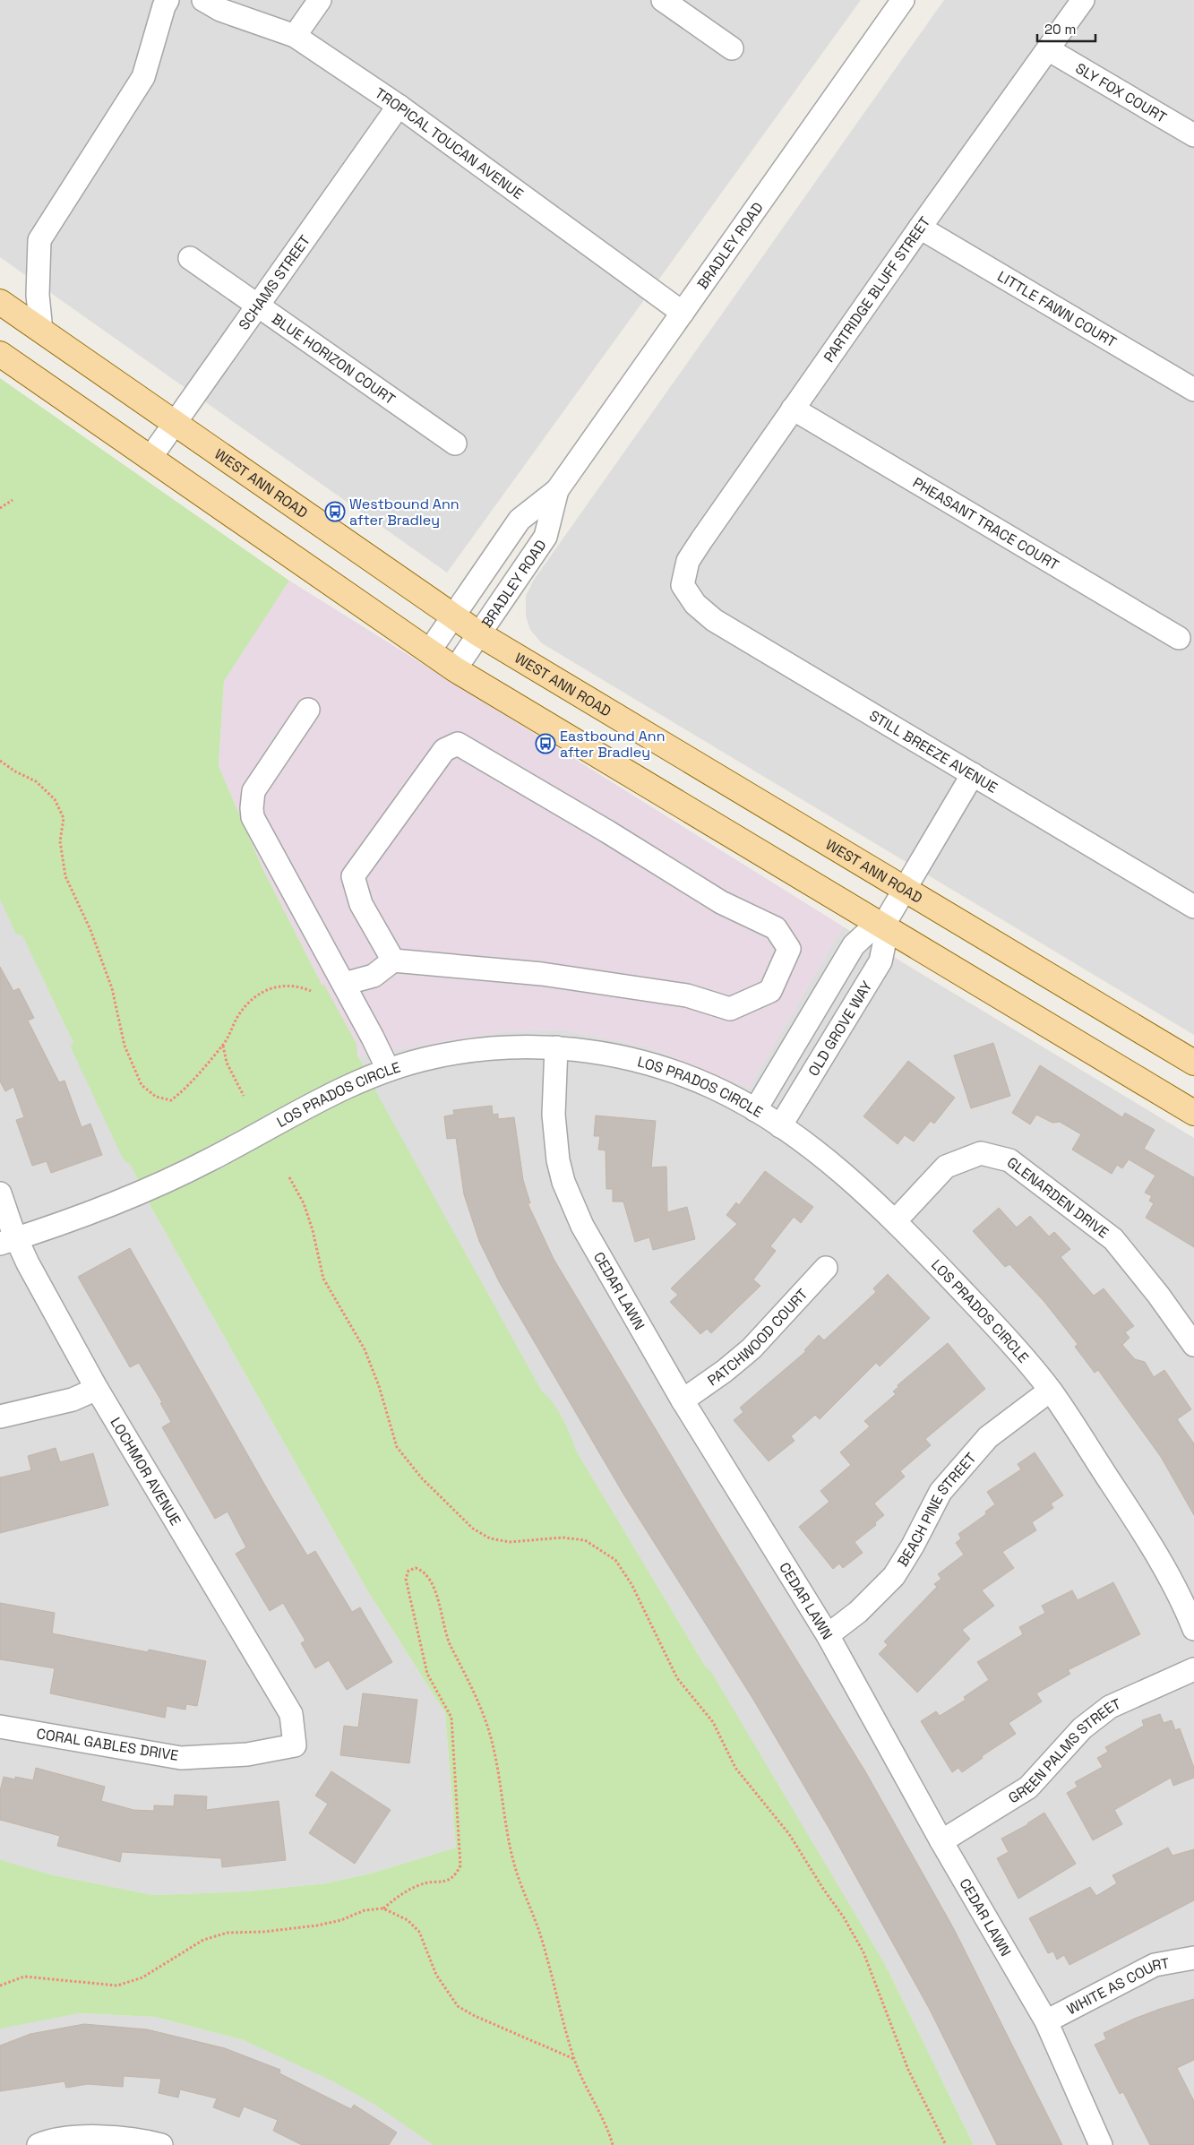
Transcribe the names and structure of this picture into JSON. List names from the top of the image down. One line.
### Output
{"streets":{"main road":["WEST ANN ROAD"],"street":["SLY FOX COURT","TROPICAL TOUCAN AVENUE","BRADLEY ROAD","SCHAMS STREET","PARTRIDGE BLUFF STREET","LITTLE FAWN COURT","BLUE HORIZON COURT","PHEASANT TRACE COURT","STILL BREEZE AVENUE","OLD GROVE WAY","LOS PRADOS CIRCLE","GLENARDEN DRIVE","CEDAR LAWN","PATCHWOOD COURT","LOCHMOR AVENUE","BEACH PINE STREET","CORAL GABLES DRIVE","GREEN PALMS STREET","WHITE AS COURT"]},"crossings":[["SLY FOX COURT","PARTRIDGE BLUFF STREET"],["TROPICAL TOUCAN AVENUE","BRADLEY ROAD"],["TROPICAL TOUCAN AVENUE","SCHAMS STREET"],["BRADLEY ROAD","WEST ANN ROAD"],["SCHAMS STREET","BLUE HORIZON COURT"],["SCHAMS STREET","WEST ANN ROAD"],["PARTRIDGE BLUFF STREET","LITTLE FAWN COURT"],["PARTRIDGE BLUFF STREET","PHEASANT TRACE COURT"],["PARTRIDGE BLUFF STREET","STILL BREEZE AVENUE"],["OLD GROVE WAY","LOS PRADOS CIRCLE"],["LOS PRADOS CIRCLE","GLENARDEN DRIVE"],["LOS PRADOS CIRCLE","CEDAR LAWN"],["LOS PRADOS CIRCLE","LOCHMOR AVENUE"],["LOS PRADOS CIRCLE","BEACH PINE STREET"],["CEDAR LAWN","PATCHWOOD COURT"],["CEDAR LAWN","BEACH PINE STREET"],["CEDAR LAWN","GREEN PALMS STREET"],["CEDAR LAWN","WHITE AS COURT"],["LOCHMOR AVENUE","CORAL GABLES DRIVE"]],"places":{"bus stop":["Westbound Ann after Bradley","Eastbound Ann after Bradley"]},"scale_bar":"20 m"}
